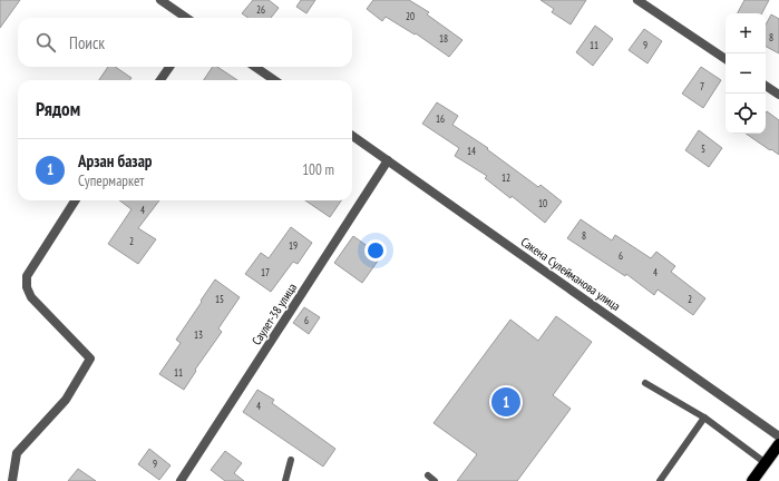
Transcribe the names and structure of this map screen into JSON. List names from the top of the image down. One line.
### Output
{"streets":{"street":["Сакена Сулейманова улица","Саулет-38 улица"]},"crossings":[["Сакена Сулейманова улица","Саулет-38 улица"]],"house_numbers":["26","20","8","18","11","9","7","16","5","14","12","10","4","8","2","19","6","17","4","15","2","6","13","11","4","9"],"page":{"map_buttons":["+","−"],"search":"Поиск","heading":"Рядом","list":[{"mark":"1","name":"Арзан базар","note":"Супермаркет","value":"100 m"}],"pins":"1"}}
